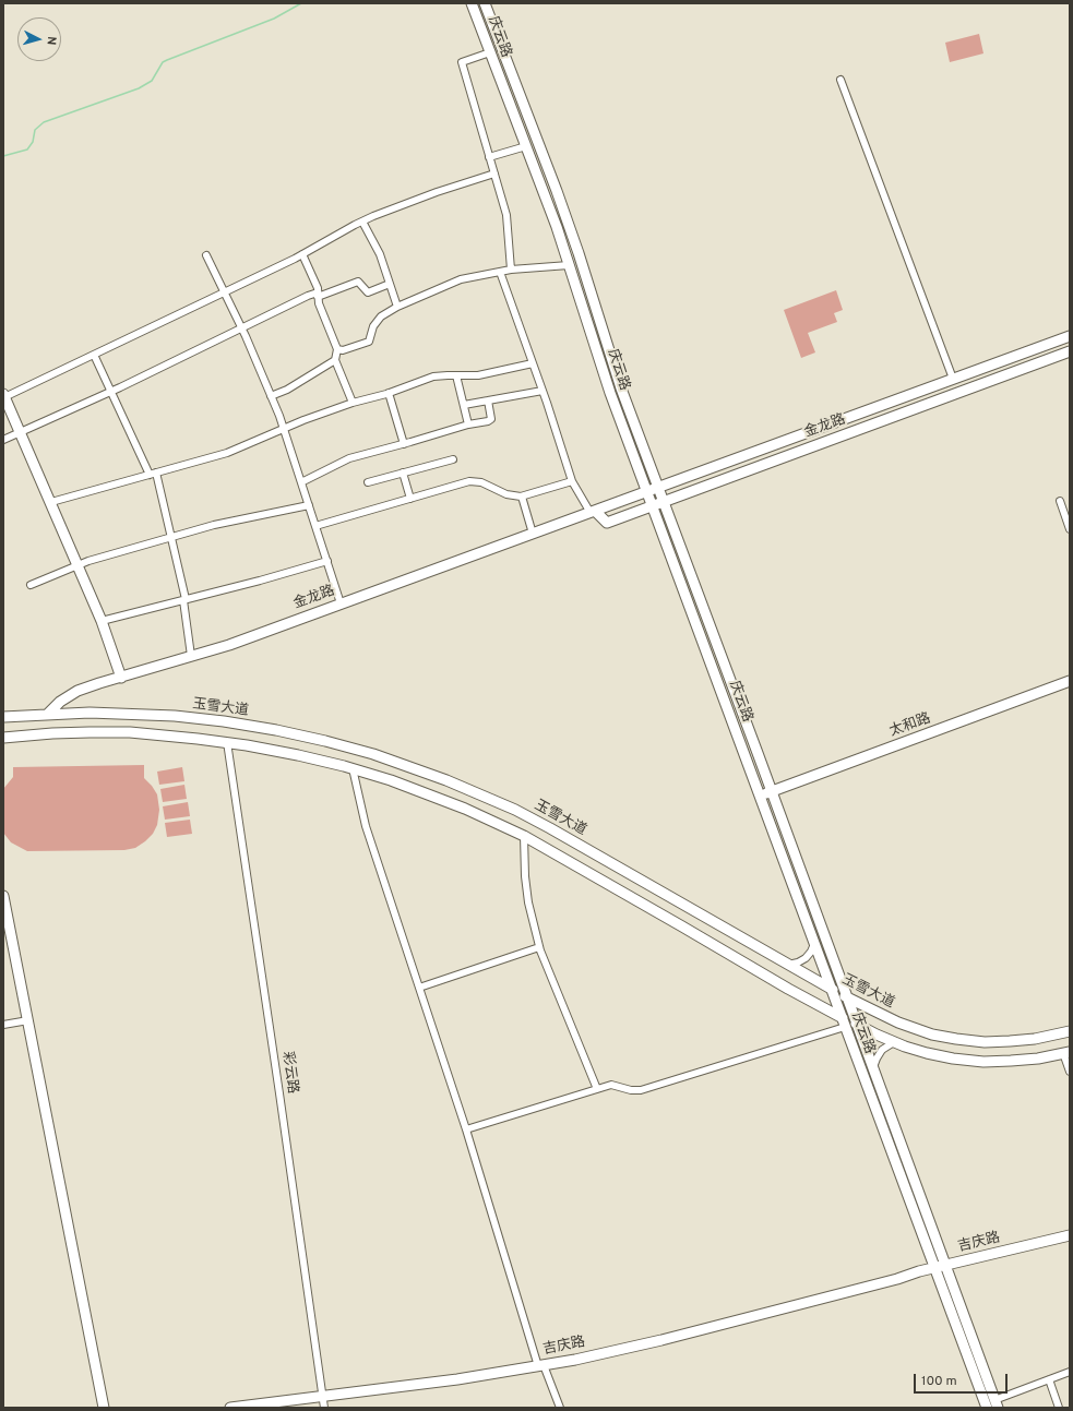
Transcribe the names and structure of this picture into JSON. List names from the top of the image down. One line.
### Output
{"streets":{"main road":["庆云路","金龙路","玉雪大道","太和路","吉庆路"],"street":["彩云路"]},"crossings":[["庆云路","金龙路"],["庆云路","玉雪大道"],["庆云路","太和路"],["庆云路","吉庆路"],["金龙路","玉雪大道"],["彩云路","吉庆路"]],"scale_bar":"100 m","north":"right"}
